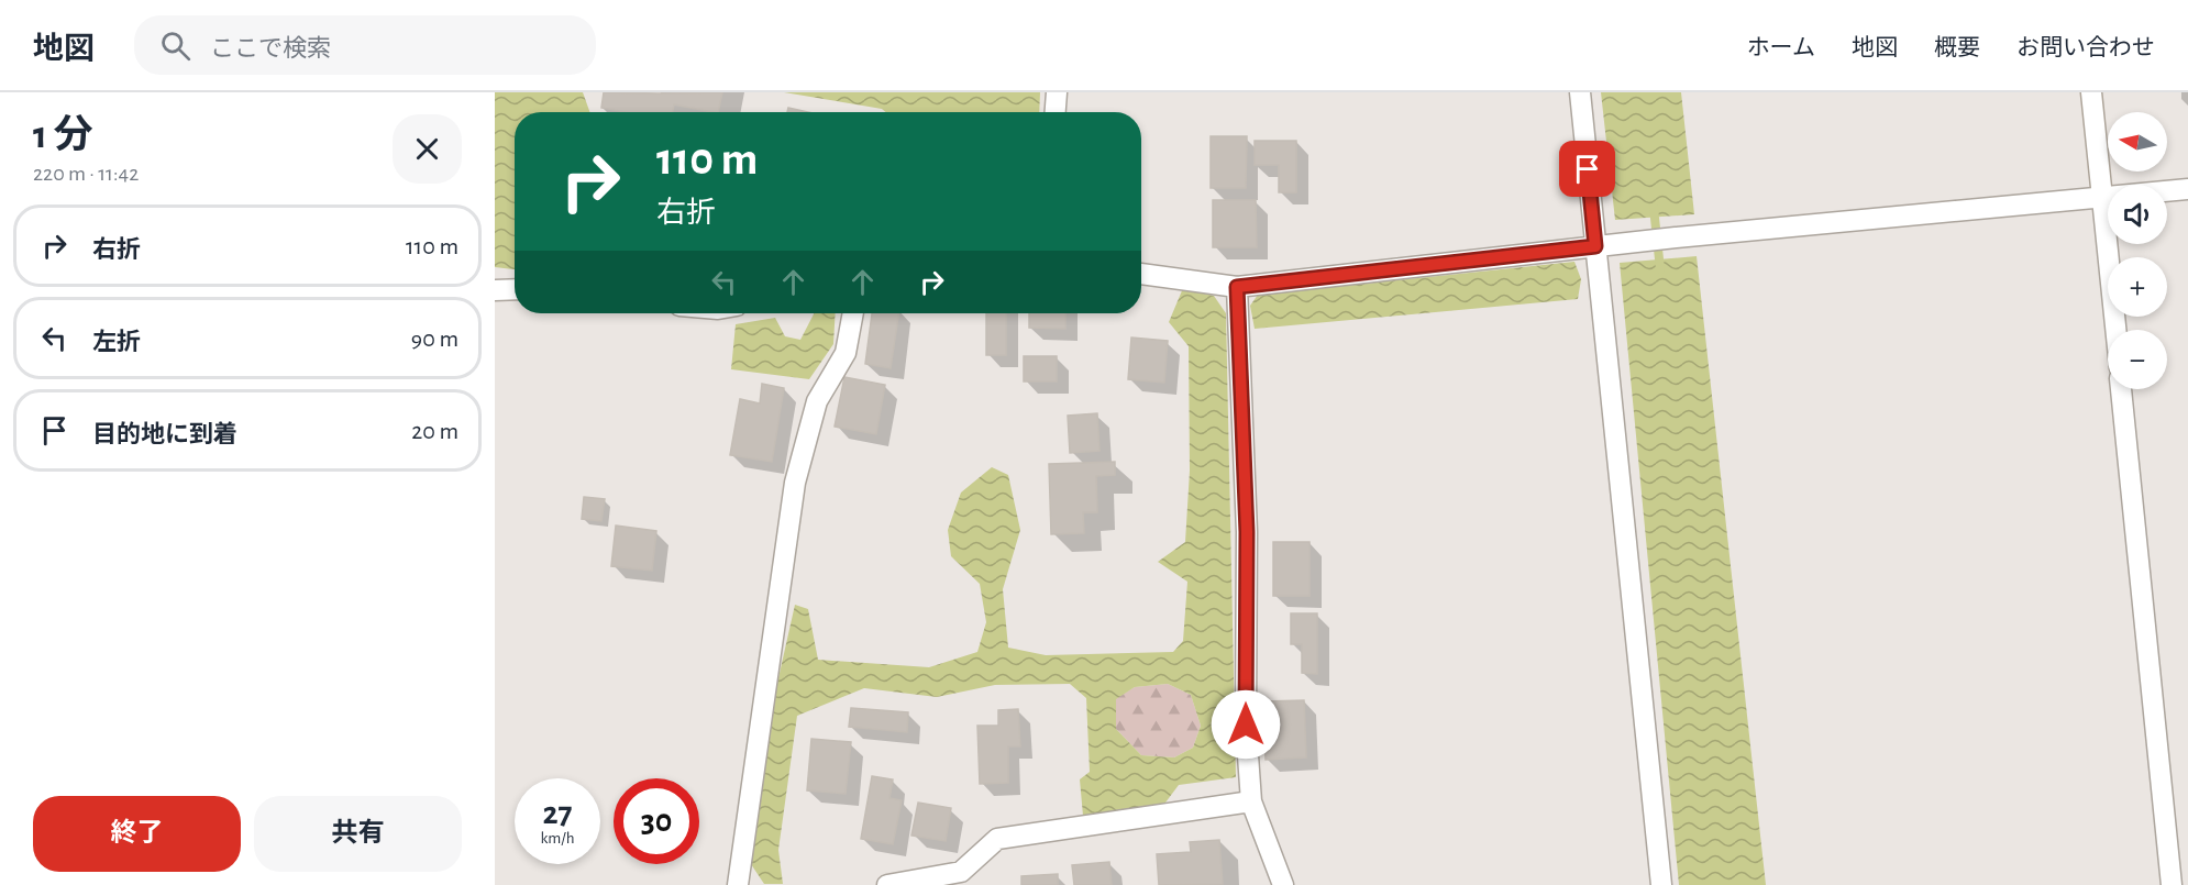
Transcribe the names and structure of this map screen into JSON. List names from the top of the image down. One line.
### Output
{"north":"left","page":{"header":"地図","search":"ここで検索","nav":["ホーム","地図","概要","お問い合わせ"],"heading":["1 分","220 m · 11:42"],"map_buttons":["+","−"],"turn":["110 m","右折"],"list":[{"name":"右折","value":"110 m"},{"name":"左折","value":"90 m"},{"name":"目的地に到着","value":"20 m"}],"speed":"27 km/h","limit":"30","buttons":["終了","共有"]}}
